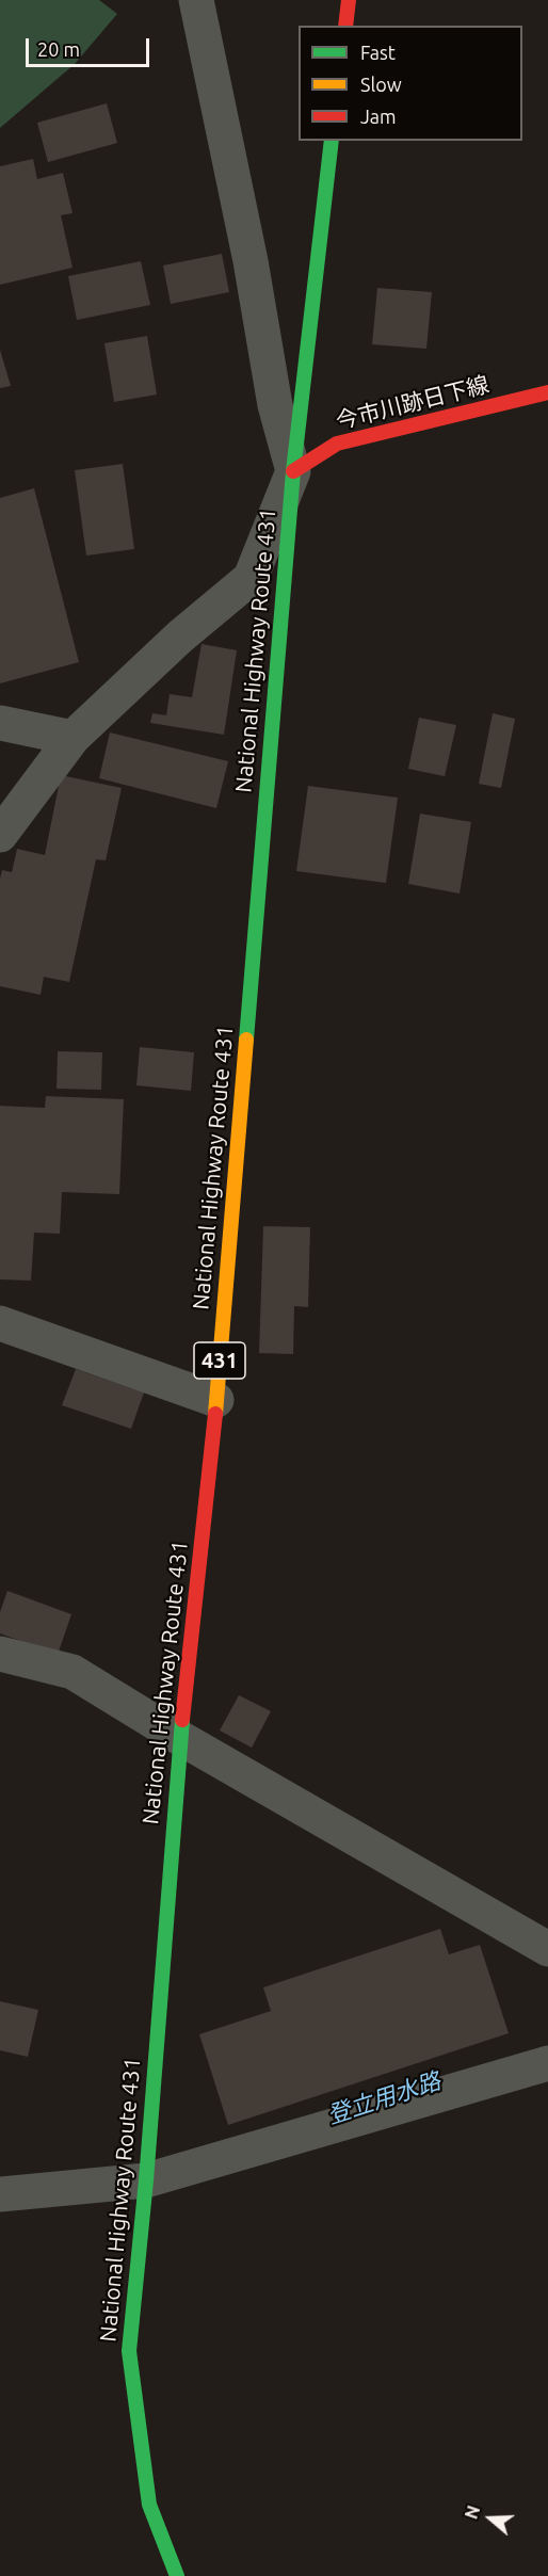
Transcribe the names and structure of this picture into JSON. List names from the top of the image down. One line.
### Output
{"streets":{"main road":["今市川跡日下線","National Highway Route 431","431"]},"crossings":[["今市川跡日下線","National Highway Route 431"]],"water":["登立用水路"],"legend":["Fast","Slow","Jam"],"scale_bar":"20 m","north":"left"}
